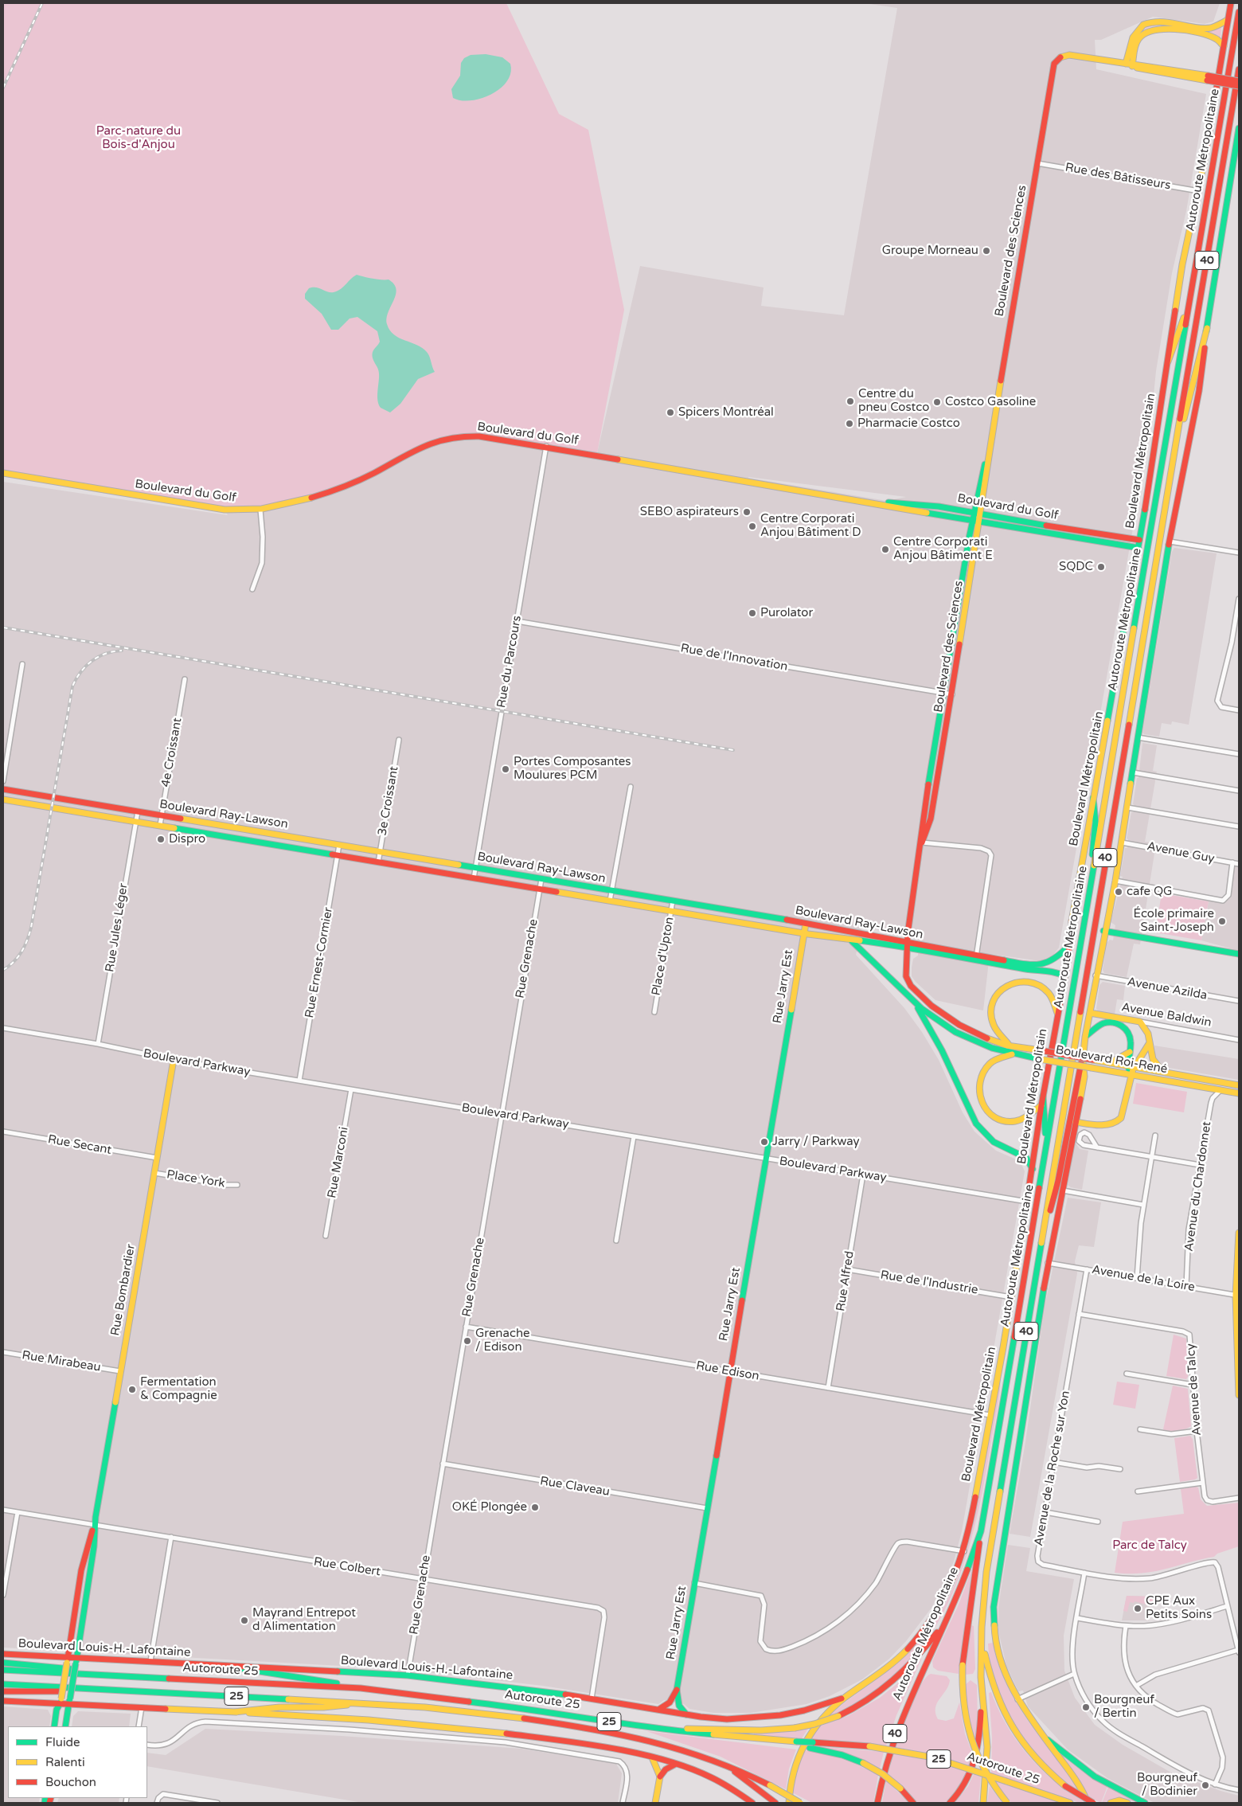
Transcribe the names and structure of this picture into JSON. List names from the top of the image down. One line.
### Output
{"streets":{"main road":["Autoroute Métropolitaine","Boulevard des Sciences","40","Boulevard du Golf","Boulevard Métropolitain","Boulevard Ray-Lawson","Rue Jarry Est","Avenue Baldwin","Boulevard Roi-René","Rue Bombardier","Boulevard Louis-H.-Lafontaine","Autoroute 25","25"],"street":["Rue des Bâtisseurs","Rue de l'Innovation","Rue du Parcours","4e Croissant","3e Croissant","Avenue Guy","Rue Jules Léger","Place d'Upton","Rue Grenache","Rue Ernest-Cormier","Avenue Azilda","Boulevard Parkway","Rue Secant","Rue Marconi","Place York","Avenue du Chardonnet","Avenue de la Loire","Rue Alfred","Rue de l'Industrie","Rue Mirabeau","Rue Edison","Avenue de Talcy","Avenue de la Roche sur Yon","Rue Claveau","Rue Colbert"]},"crossings":[["Rue des Bâtisseurs","Boulevard des Sciences"],["Rue des Bâtisseurs","Boulevard Métropolitain"],["Boulevard des Sciences","Boulevard du Golf"],["Boulevard des Sciences","Rue de l'Innovation"],["Boulevard des Sciences","Boulevard Ray-Lawson"],["Boulevard des Sciences","Boulevard Roi-René"],["Boulevard du Golf","Boulevard Métropolitain"],["Boulevard du Golf","Rue du Parcours"],["Boulevard Métropolitain","Boulevard Ray-Lawson"],["Boulevard Métropolitain","Boulevard Parkway"],["Boulevard Métropolitain","Rue de l'Industrie"],["Boulevard Métropolitain","Rue Edison"],["Boulevard Métropolitain","Boulevard Louis-H.-Lafontaine"],["Rue de l'Innovation","Rue du Parcours"],["Rue du Parcours","Boulevard Ray-Lawson"],["4e Croissant","Boulevard Ray-Lawson"],["3e Croissant","Boulevard Ray-Lawson"],["Boulevard Ray-Lawson","Rue Jules Léger"],["Boulevard Ray-Lawson","Place d'Upton"],["Boulevard Ray-Lawson","Rue Grenache"],["Boulevard Ray-Lawson","Rue Ernest-Cormier"],["Boulevard Ray-Lawson","Rue Jarry Est"],["Boulevard Ray-Lawson","Boulevard Roi-René"],["Rue Jules Léger","Boulevard Parkway"],["Rue Grenache","Boulevard Parkway"],["Rue Grenache","Rue Edison"],["Rue Grenache","Rue Claveau"],["Rue Grenache","Rue Colbert"],["Rue Grenache","Boulevard Louis-H.-Lafontaine"],["Rue Ernest-Cormier","Boulevard Parkway"],["Rue Jarry Est","Boulevard Parkway"],["Rue Jarry Est","Rue Edison"],["Rue Jarry Est","Rue Claveau"],["Rue Jarry Est","Boulevard Louis-H.-Lafontaine"],["Boulevard Roi-René","Avenue du Chardonnet"],["Boulevard Parkway","Rue Marconi"],["Boulevard Parkway","Rue Alfred"],["Boulevard Parkway","Rue Bombardier"],["Rue Secant","Rue Bombardier"],["Place York","Rue Bombardier"],["Avenue du Chardonnet","Avenue de la Loire"],["Avenue de la Loire","Avenue de la Roche sur Yon"],["Rue Alfred","Rue de l'Industrie"],["Rue Alfred","Rue Edison"],["Rue Bombardier","Rue Mirabeau"],["Rue Bombardier","Rue Colbert"],["Rue Bombardier","Boulevard Louis-H.-Lafontaine"],["Avenue de Talcy","Avenue de la Roche sur Yon"],["Rue Colbert","Boulevard Louis-H.-Lafontaine"]],"parks":["Parc-nature du Bois-d'Anjou","Parc de Talcy"],"places":["Groupe Morneau","Centre du pneu Costco","Costco Gasoline","Spicers Montréal","Pharmacie Costco","SEBO aspirateurs","Centre Corporati Anjou Bâtiment D","Centre Corporati Anjou Bâtiment E","SQDC","Purolator","Portes Composantes Moulures PCM","Dispro","cafe QG","École primaire Saint-Joseph","Jarry / Parkway","Grenache / Edison","Fermentation & Compagnie","OKÉ Plongée","CPE Aux Petits Soins","Mayrand Entrepot d Alimentation","Bourgneuf / Bertin","Bourgneuf / Bodinier"],"legend":["Fluide","Ralenti","Bouchon"]}
